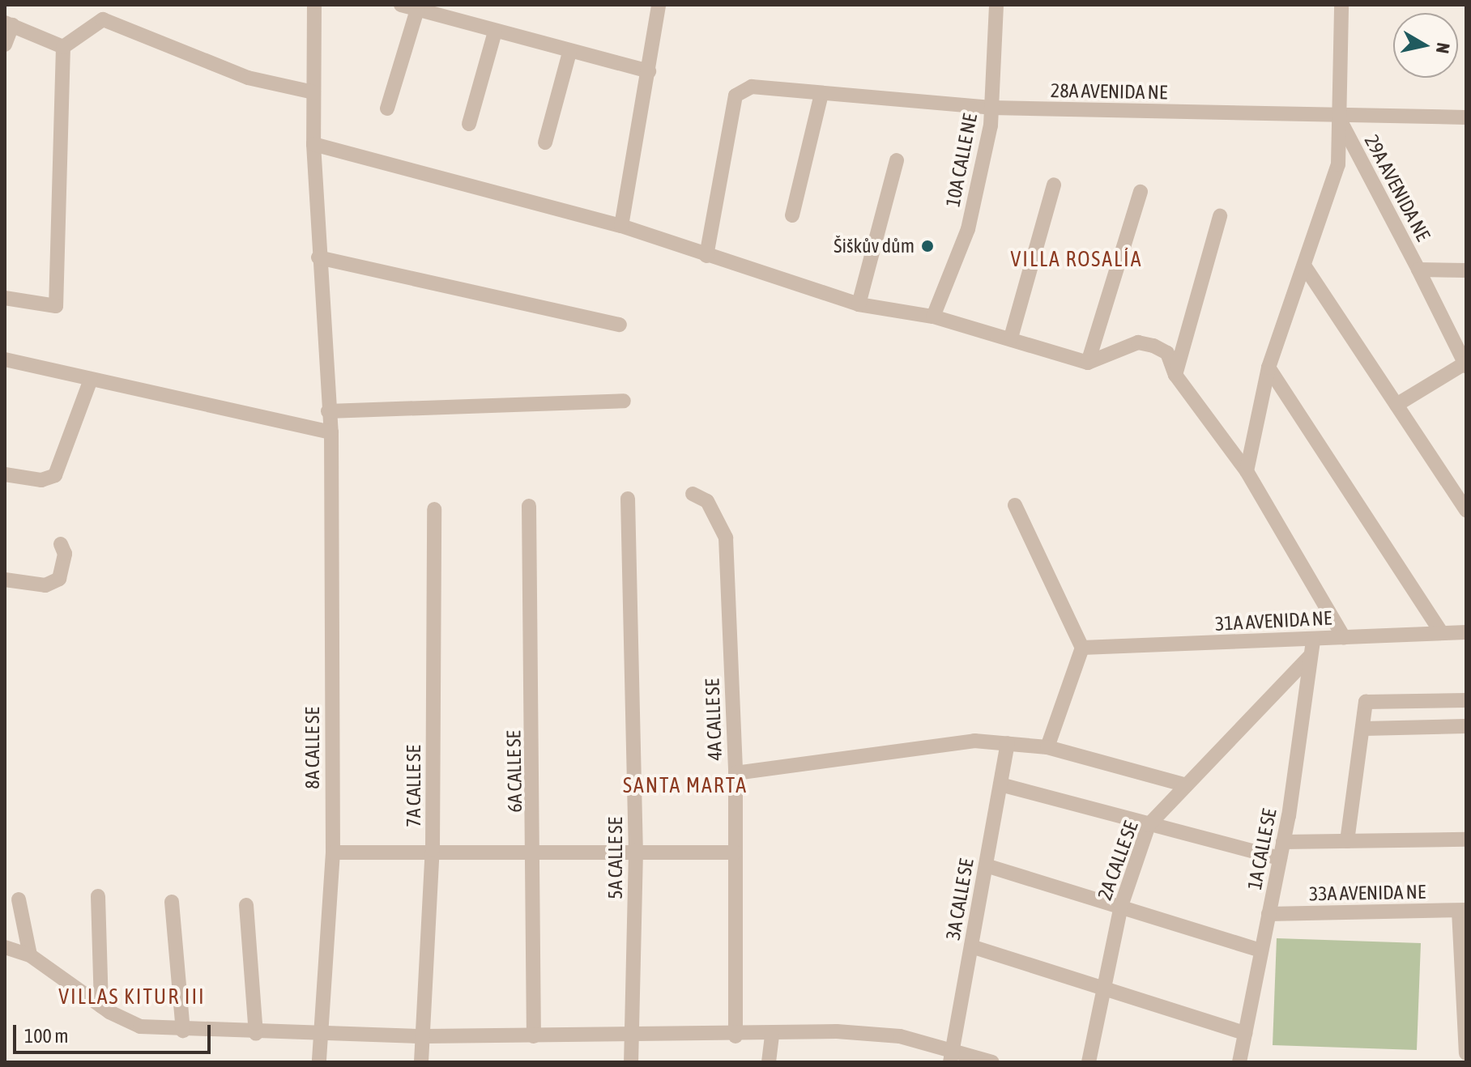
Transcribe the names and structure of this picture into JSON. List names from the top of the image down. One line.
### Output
{"streets":{"street":["28A AVENIDA NE","10A CALLE NE","29A AVENIDA NE","31A AVENIDA NE","4A CALLE SE","8A CALLE SE","6A CALLE SE","7A CALLE SE","1A CALLE SE","5A CALLE SE","2A CALLE SE","33A AVENIDA NE","3A CALLE SE"]},"crossings":[["28A AVENIDA NE","10A CALLE NE"],["28A AVENIDA NE","29A AVENIDA NE"],["31A AVENIDA NE","1A CALLE SE"],["31A AVENIDA NE","2A CALLE SE"],["1A CALLE SE","2A CALLE SE"],["1A CALLE SE","33A AVENIDA NE"]],"districts":["VILLA ROSALÍA","SANTA MARTA","VILLAS KITUR III"],"places":["Šiškův dům"],"scale_bar":"100 m","north":"right"}
